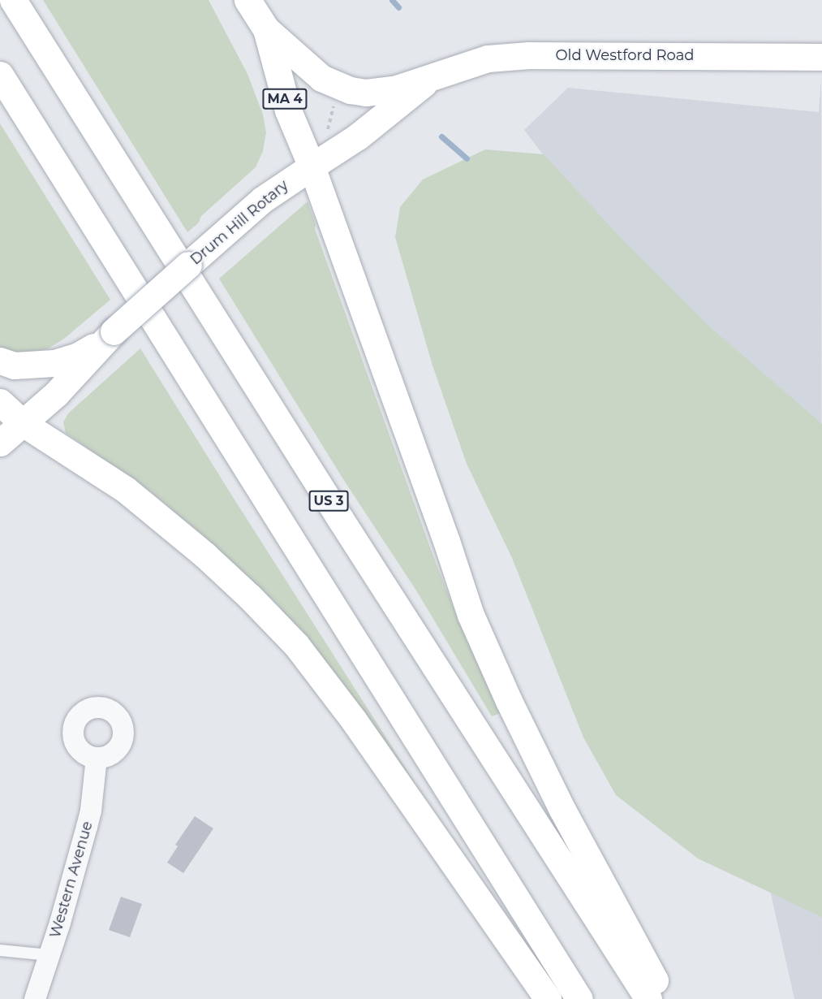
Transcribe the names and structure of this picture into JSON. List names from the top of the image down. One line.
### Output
{"streets":{"main road":["Old Westford Road","MA 4","Drum Hill Rotary","US 3"],"street":["Western Avenue"]},"crossings":[["Old Westford Road","MA 4"],["Old Westford Road","Drum Hill Rotary"],["MA 4","Drum Hill Rotary"]]}
